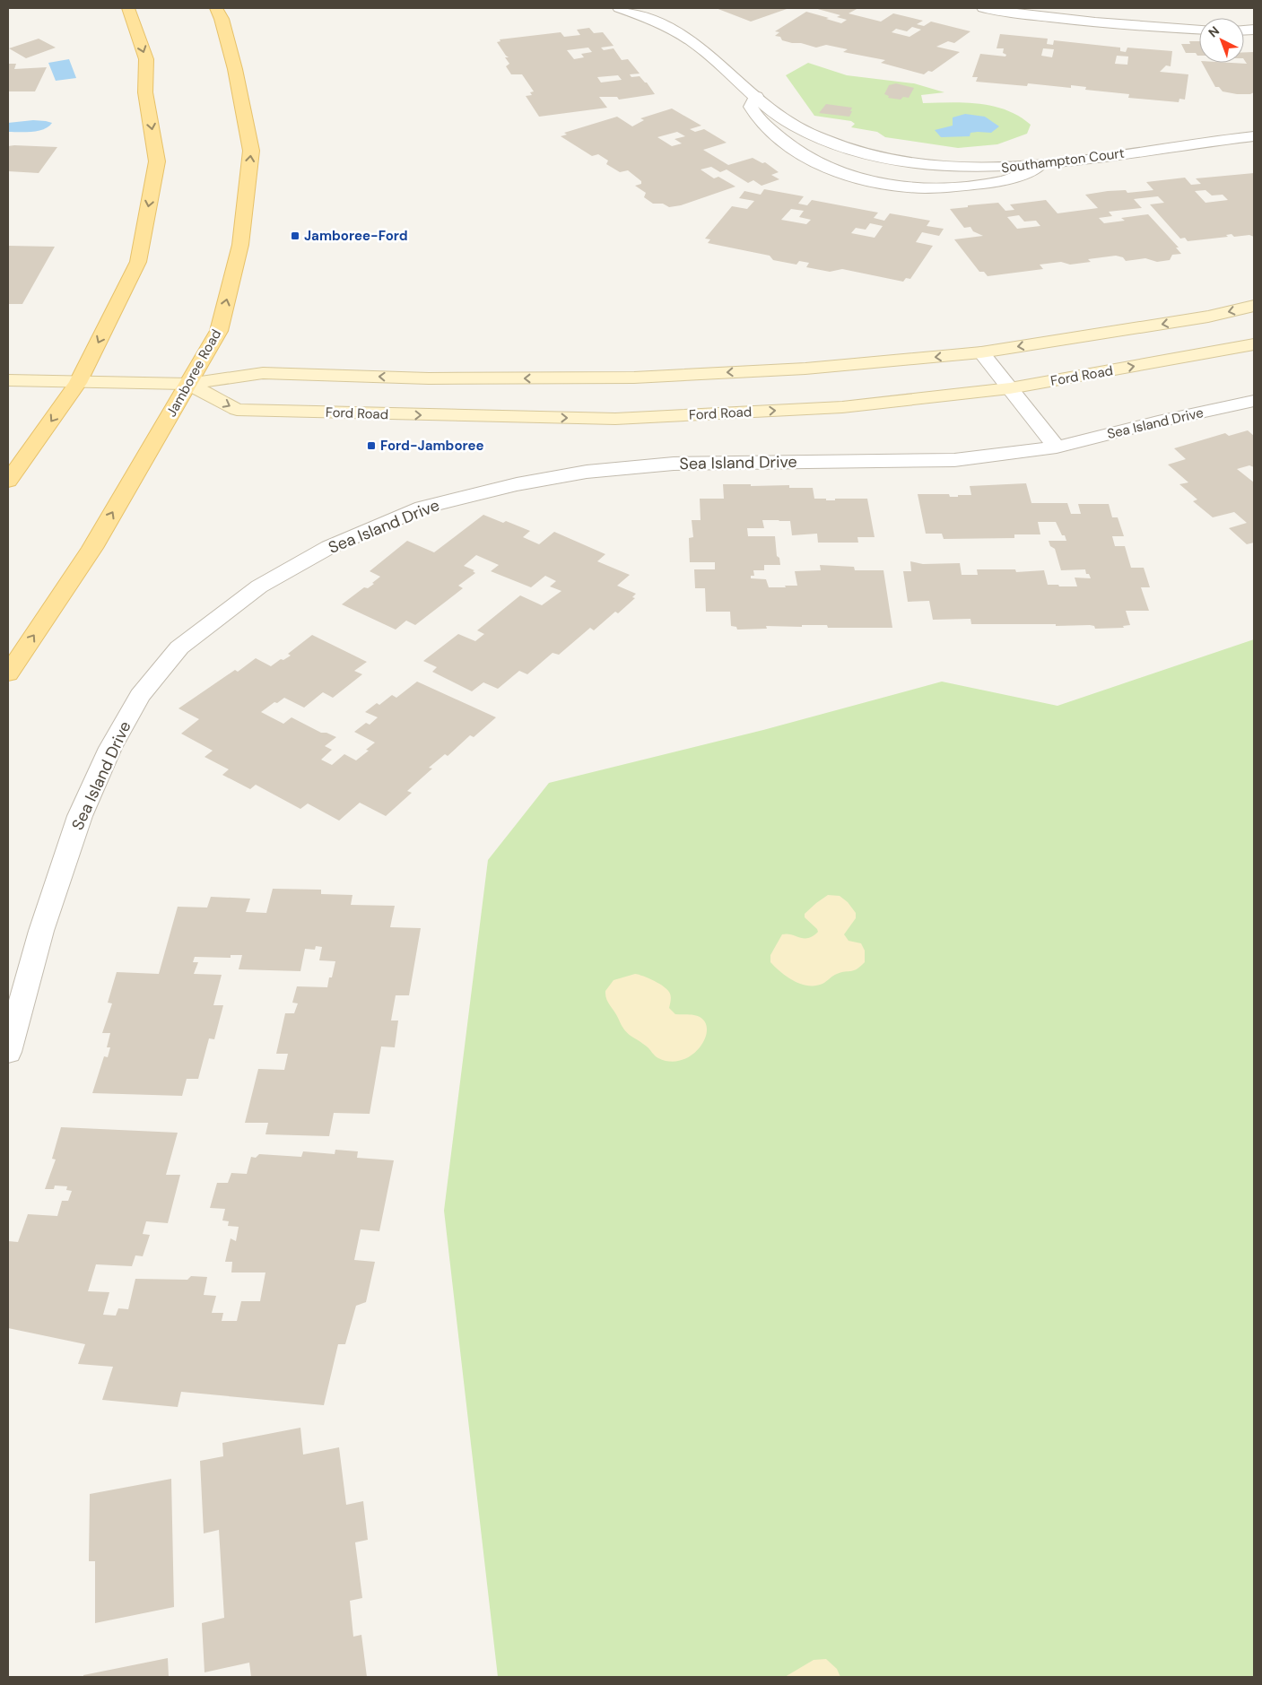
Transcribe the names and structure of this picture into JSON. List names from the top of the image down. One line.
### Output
{"streets":{"main road":["Jamboree Road","Ford Road"],"street":["Southampton Court","Sea Island Drive"]},"crossings":[["Jamboree Road","Ford Road"]],"places":{"transit":["Jamboree-Ford","Ford-Jamboree"]},"north":"top left"}
